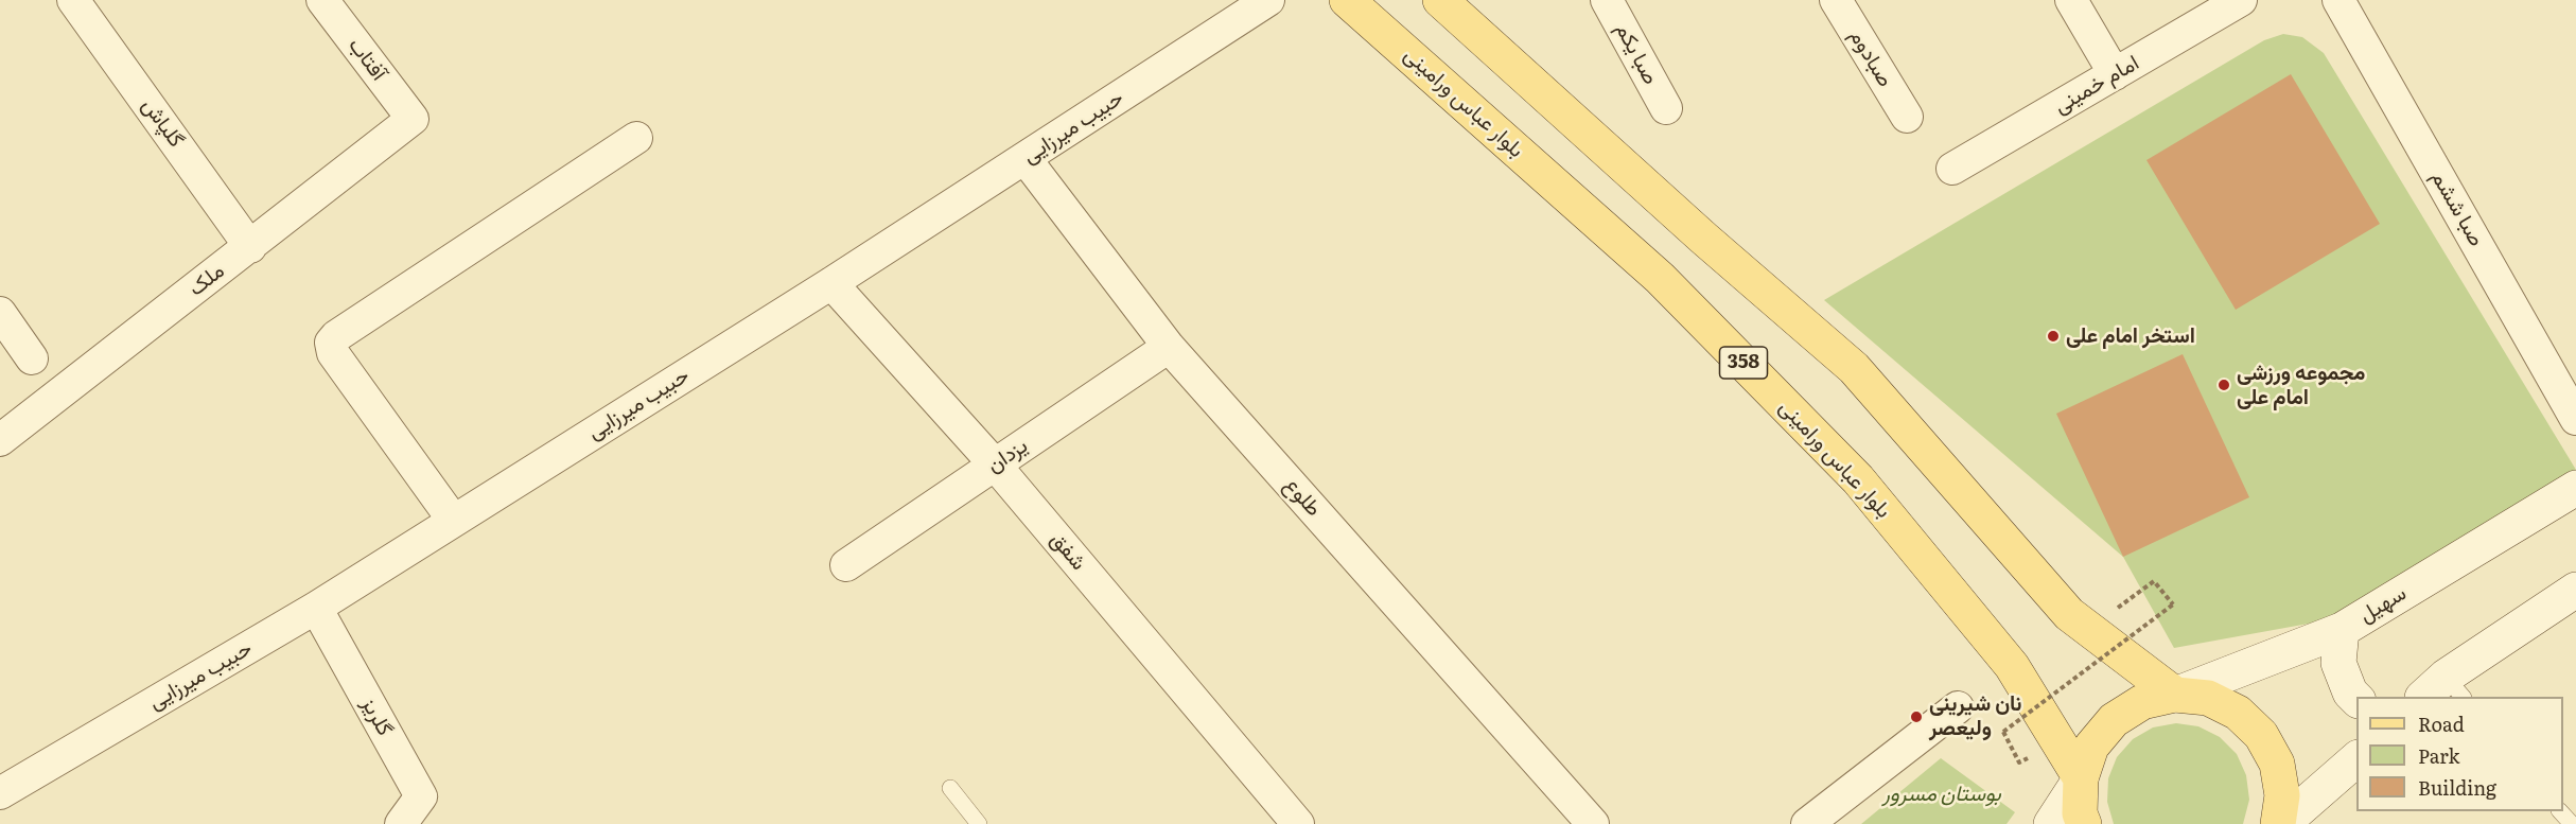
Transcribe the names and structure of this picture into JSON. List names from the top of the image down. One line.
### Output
{"streets":{"main road":["بلوار عباس ورامینی","358","سهیل"],"street":["صبا یکم","صبادوم","آفتاب","امام خمینی","گلپاش","حبیب میرزایی","صبا ششم","ملک","یزدان","طلوع","شفق","گلریز"]},"crossings":[["آفتاب","ملک"],["گلپاش","ملک"],["حبیب میرزایی","طلوع"],["حبیب میرزایی","شفق"],["حبیب میرزایی","گلریز"],["یزدان","طلوع"],["یزدان","شفق"]],"parks":["بوستان مسرور"],"places":["استخر امام علی","مجموعه ورزشی امام علی","نان شیرینی ولیعصر"],"legend":["Road","Park","Building"]}
